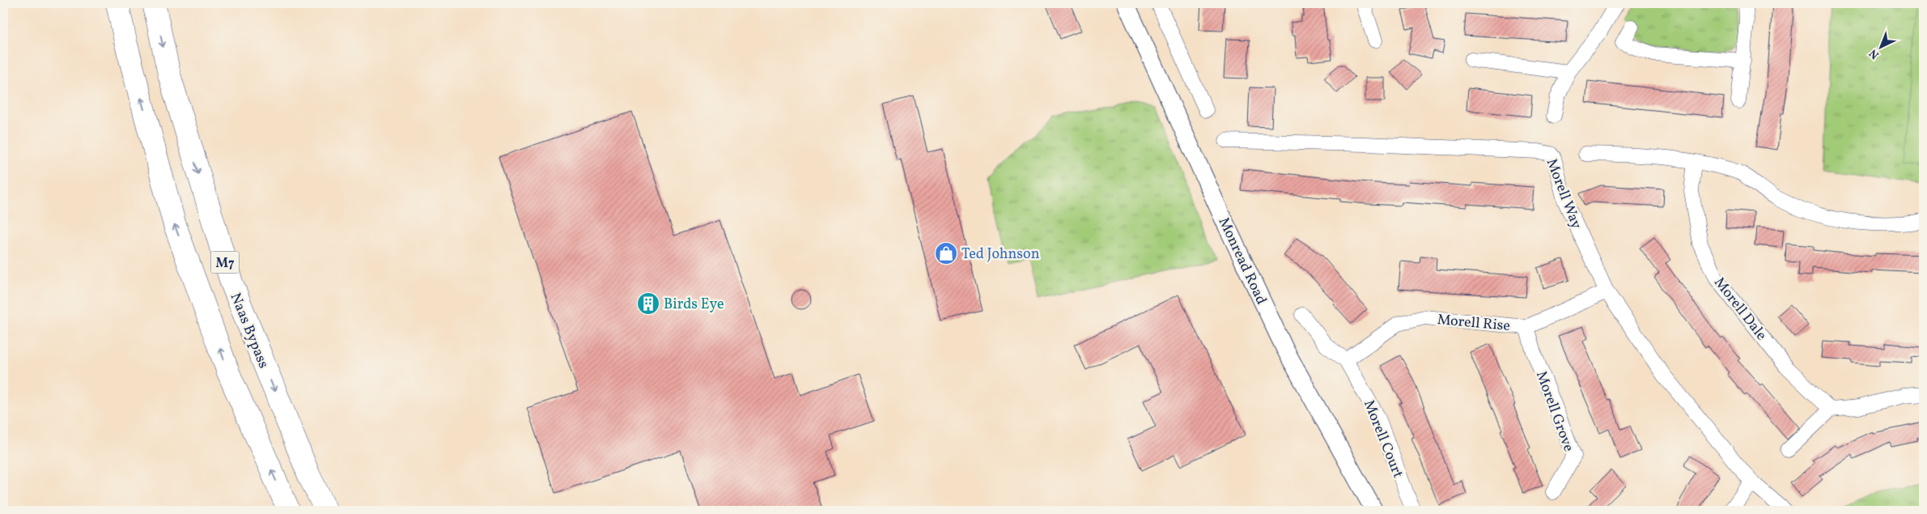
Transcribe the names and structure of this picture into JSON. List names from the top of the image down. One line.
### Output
{"streets":{"highway":["M7","Naas Bypass"],"street":["Morell Way","Monread Road","Morell Dale","Morell Rise","Morell Grove","Morell Court"]},"crossings":[["Morell Way","Morell Rise"],["Morell Rise","Morell Grove"],["Morell Rise","Morell Court"]],"places":{"shop":["Ted Johnson"],"building":["Birds Eye"]},"north":"bottom left"}
